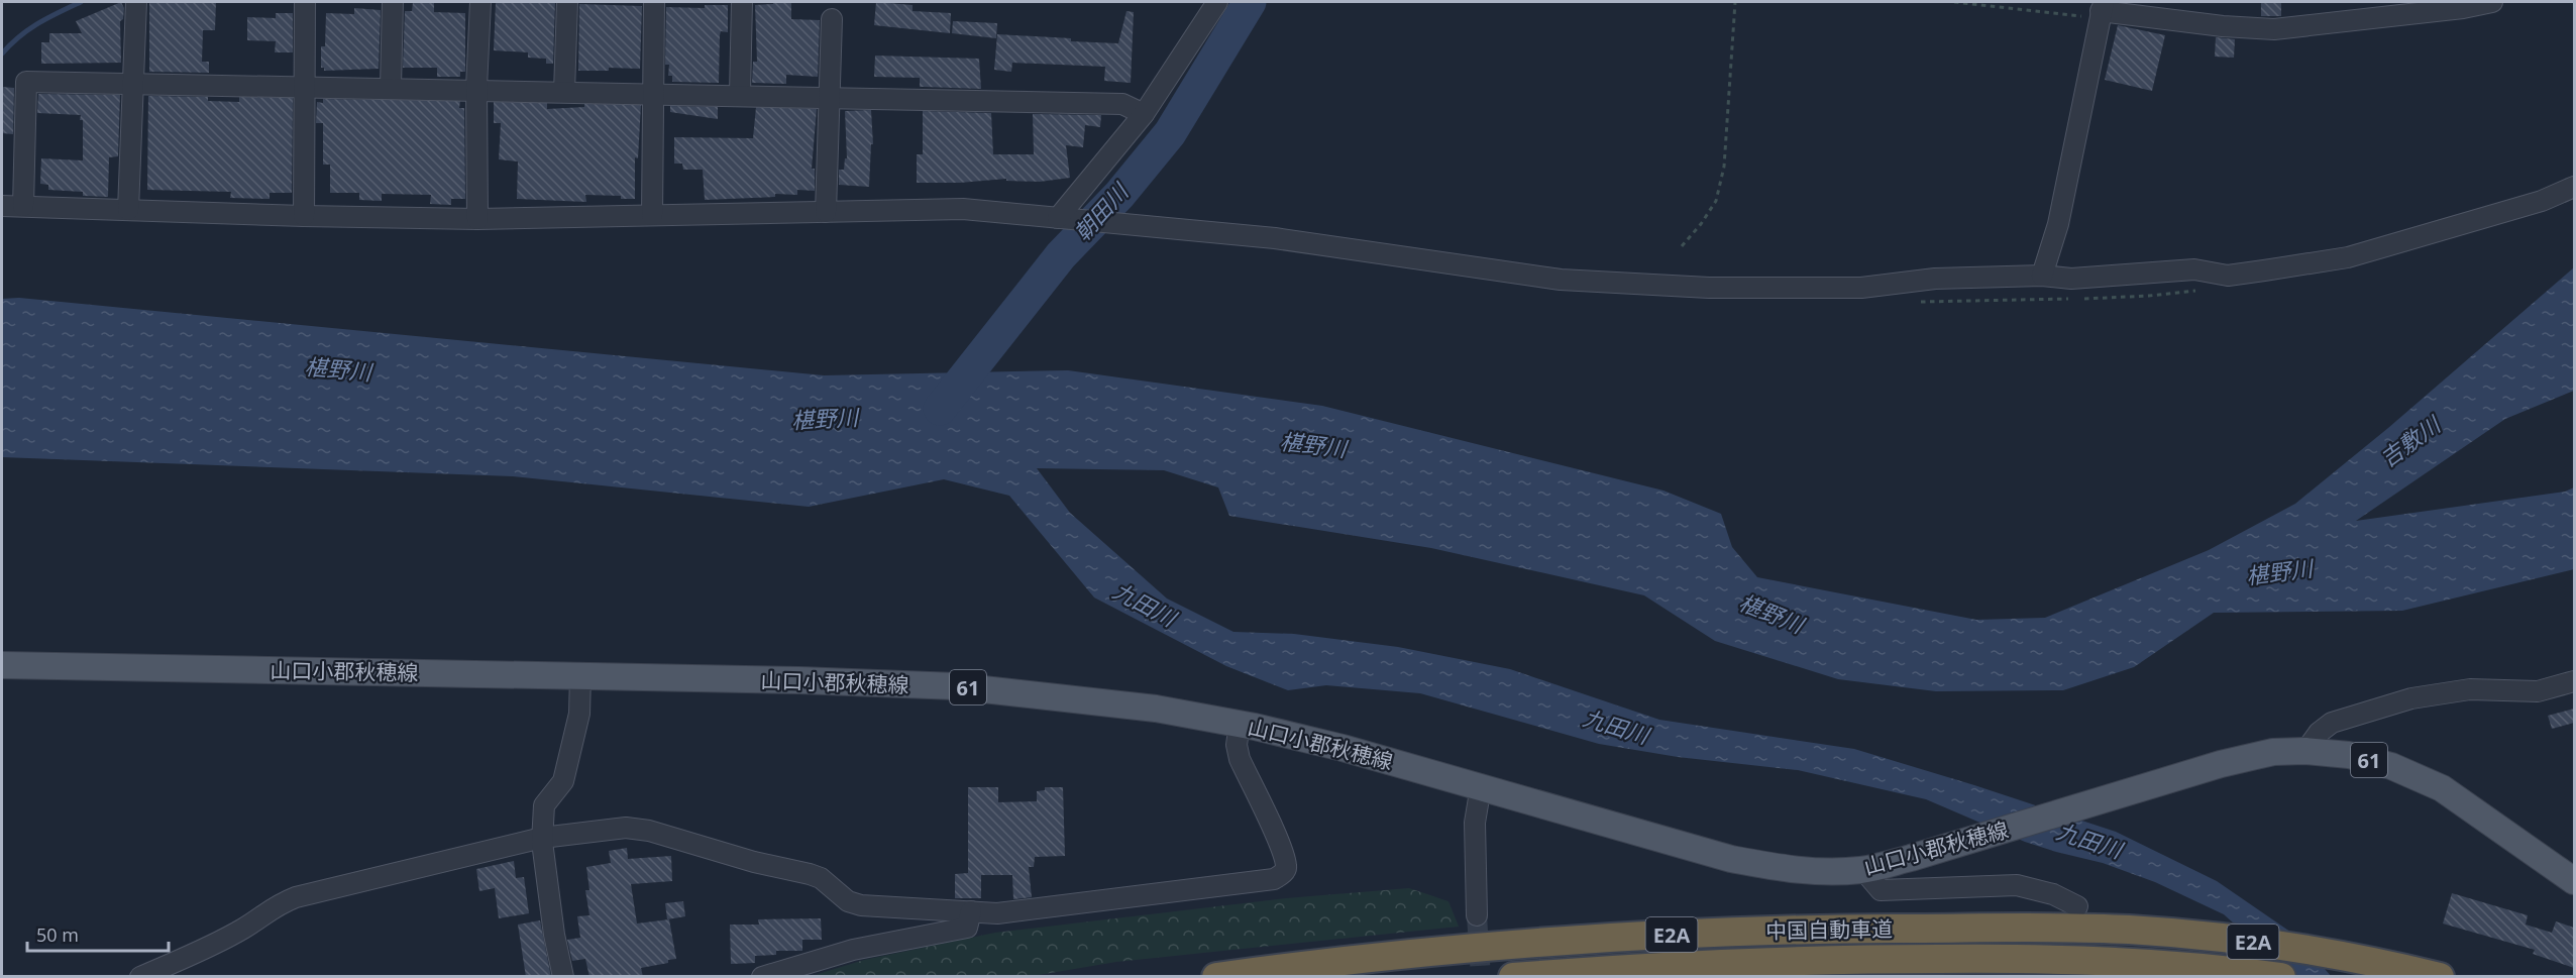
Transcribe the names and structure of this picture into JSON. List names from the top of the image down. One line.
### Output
{"streets":{"highway":["中国自動車道","E2A"],"main road":["山口小郡秋穂線","61"]},"water":["朝田川","椹野川","吉敷川","九田川"],"scale_bar":"50 m"}
